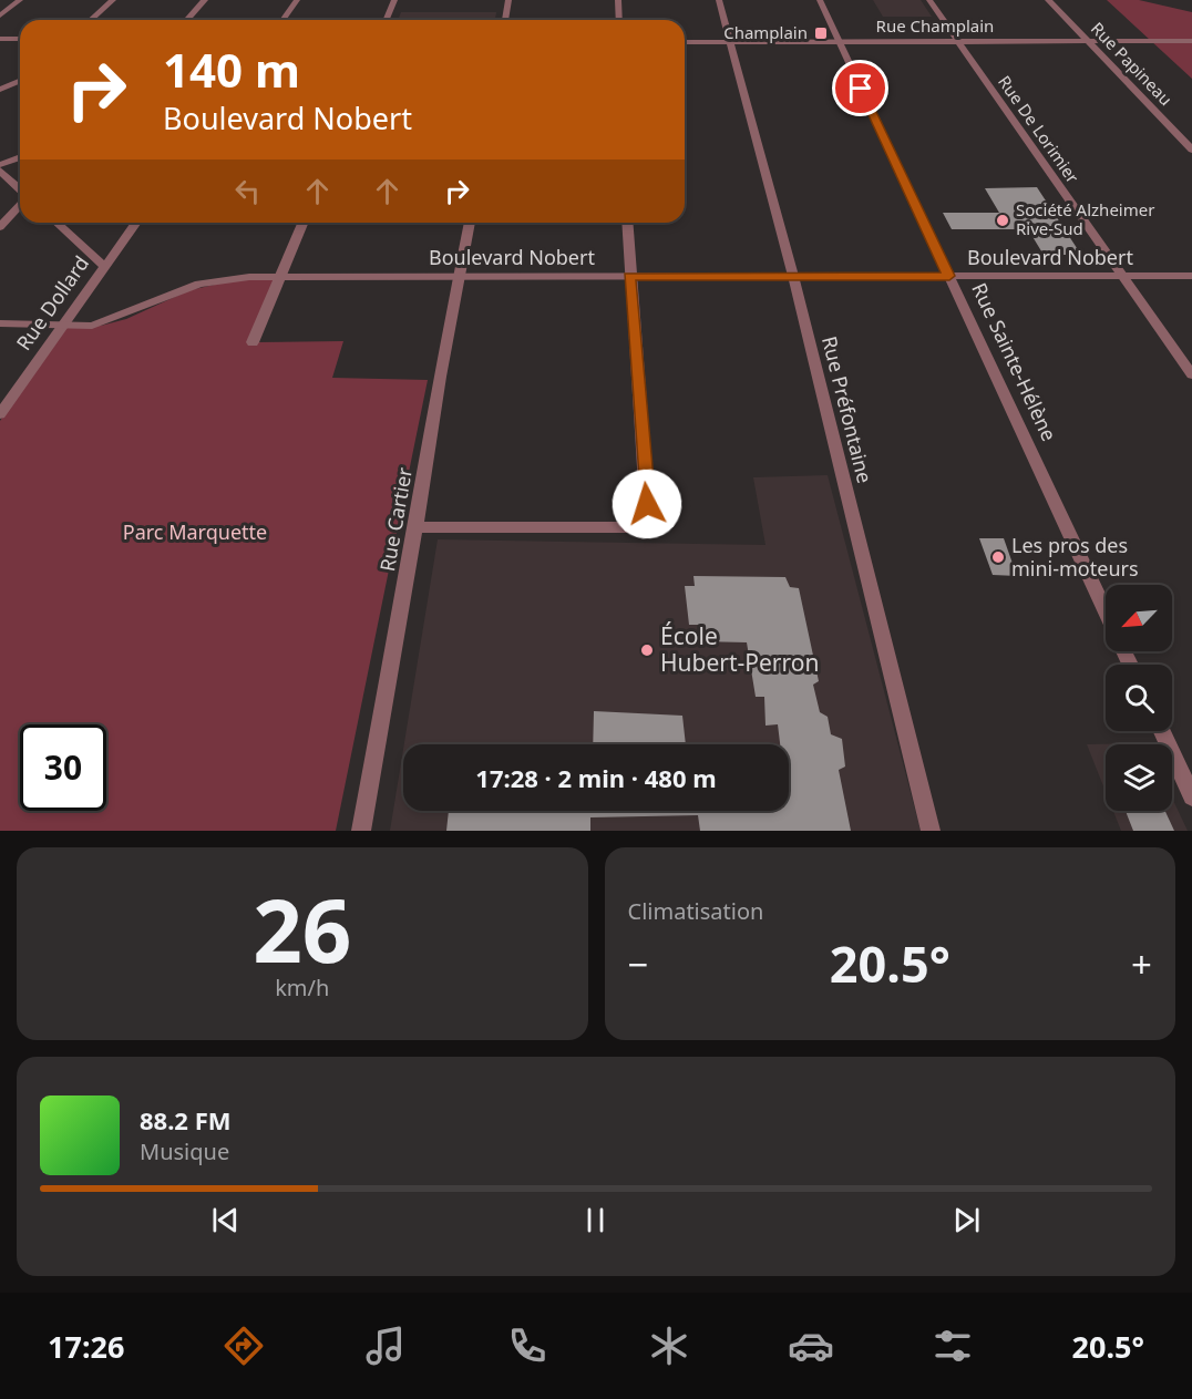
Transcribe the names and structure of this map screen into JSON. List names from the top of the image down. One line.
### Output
{"streets":{"street":["Rue Champlain","Rue Papineau","Rue De Lorimier","Boulevard Nobert","Rue Dollard","Rue Sainte-Hélène","Rue Préfontaine","Rue Cartier"]},"crossings":[["Rue Champlain","Rue Papineau"],["Rue Champlain","Rue De Lorimier"],["Rue Champlain","Rue Sainte-Hélène"],["Rue Champlain","Rue Préfontaine"],["Rue De Lorimier","Boulevard Nobert"],["Boulevard Nobert","Rue Dollard"],["Boulevard Nobert","Rue Sainte-Hélène"],["Boulevard Nobert","Rue Préfontaine"],["Boulevard Nobert","Rue Cartier"]],"parks":["Parc Marquette"],"places":{"transit":["Champlain"],"other":["Société Alzheimer Rive-Sud","Les pros des mini-moteurs","École Hubert-Perron"]},"north":"bottom left","page":{"turn":["140 m","Boulevard Nobert"],"limit":"30","trip":"17:28 · 2 min · 480 m","tile":[["26","km/h"],"Climatisation"],"heat":["−","20.5°","+"],"song":["88.2 FM","Musique"],"tabs":["17:26","20.5°"]}}
